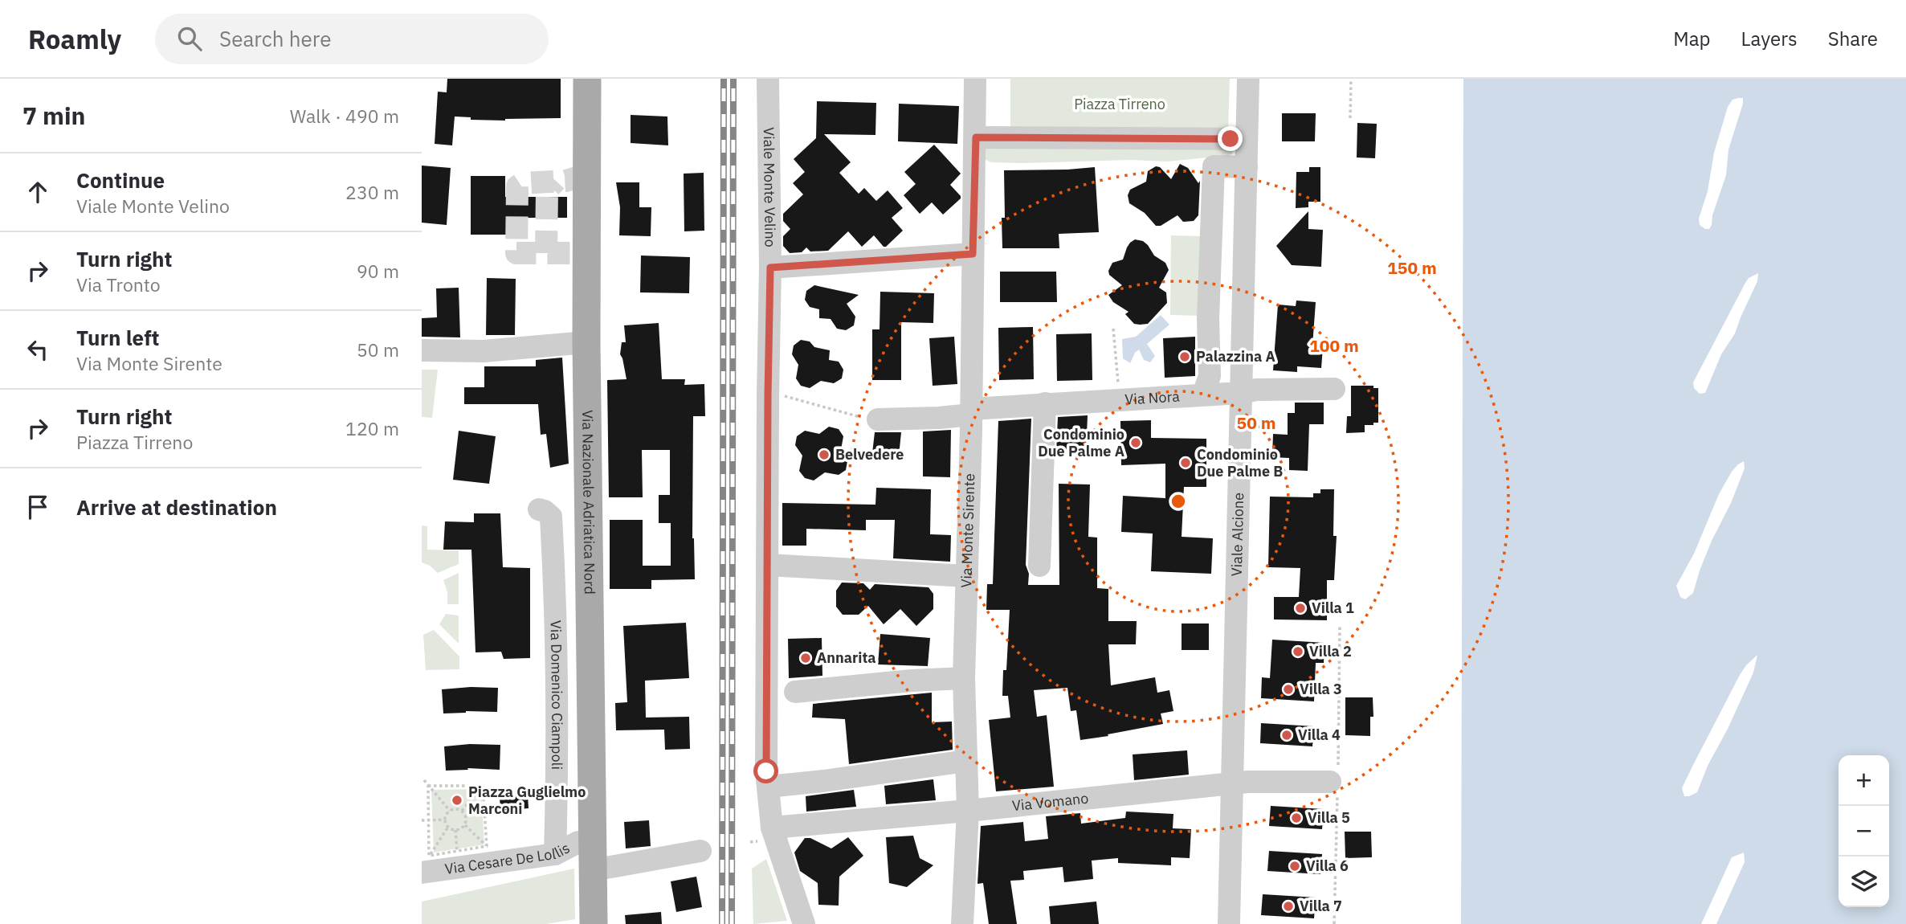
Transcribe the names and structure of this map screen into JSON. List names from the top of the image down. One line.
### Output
{"streets":{"main road":["Via Nazionale Adriatica Nord"],"street":["Viale Monte Velino","Via Nora","Via Monte Sirente","Viale Alcione","Via Domenico Ciampoli","Via Vomano","Via Cesare De Lollis"]},"crossings":[["Viale Monte Velino","Via Vomano"],["Via Nora","Via Monte Sirente"],["Via Nora","Viale Alcione"],["Via Nazionale Adriatica Nord","Via Domenico Ciampoli"],["Via Nazionale Adriatica Nord","Via Cesare De Lollis"],["Via Monte Sirente","Via Vomano"],["Viale Alcione","Via Vomano"],["Via Domenico Ciampoli","Via Cesare De Lollis"]],"parks":["Piazza Tirreno"],"places":["Palazzina A","Condominio Due Palme A","Belvedere","Condominio Due Palme B","Villa 1","Villa 2","Annarita","Villa 3","Villa 4","Piazza Guglielmo Marconi","Villa 5","Villa 6","Villa 7"],"page":{"header":"Roamly","search":"Search here","nav":["Map","Layers","Share"],"heading":["7 min","Walk · 490 m"],"list":[["Continue","Viale Monte Velino","230 m"],["Turn right","Via Tronto","90 m"],["Turn left","Via Monte Sirente","50 m"],["Turn right","Piazza Tirreno","120 m"],"Arrive at destination"],"map_buttons":["+","−"]},"rings":["150 m","100 m","50 m"]}
